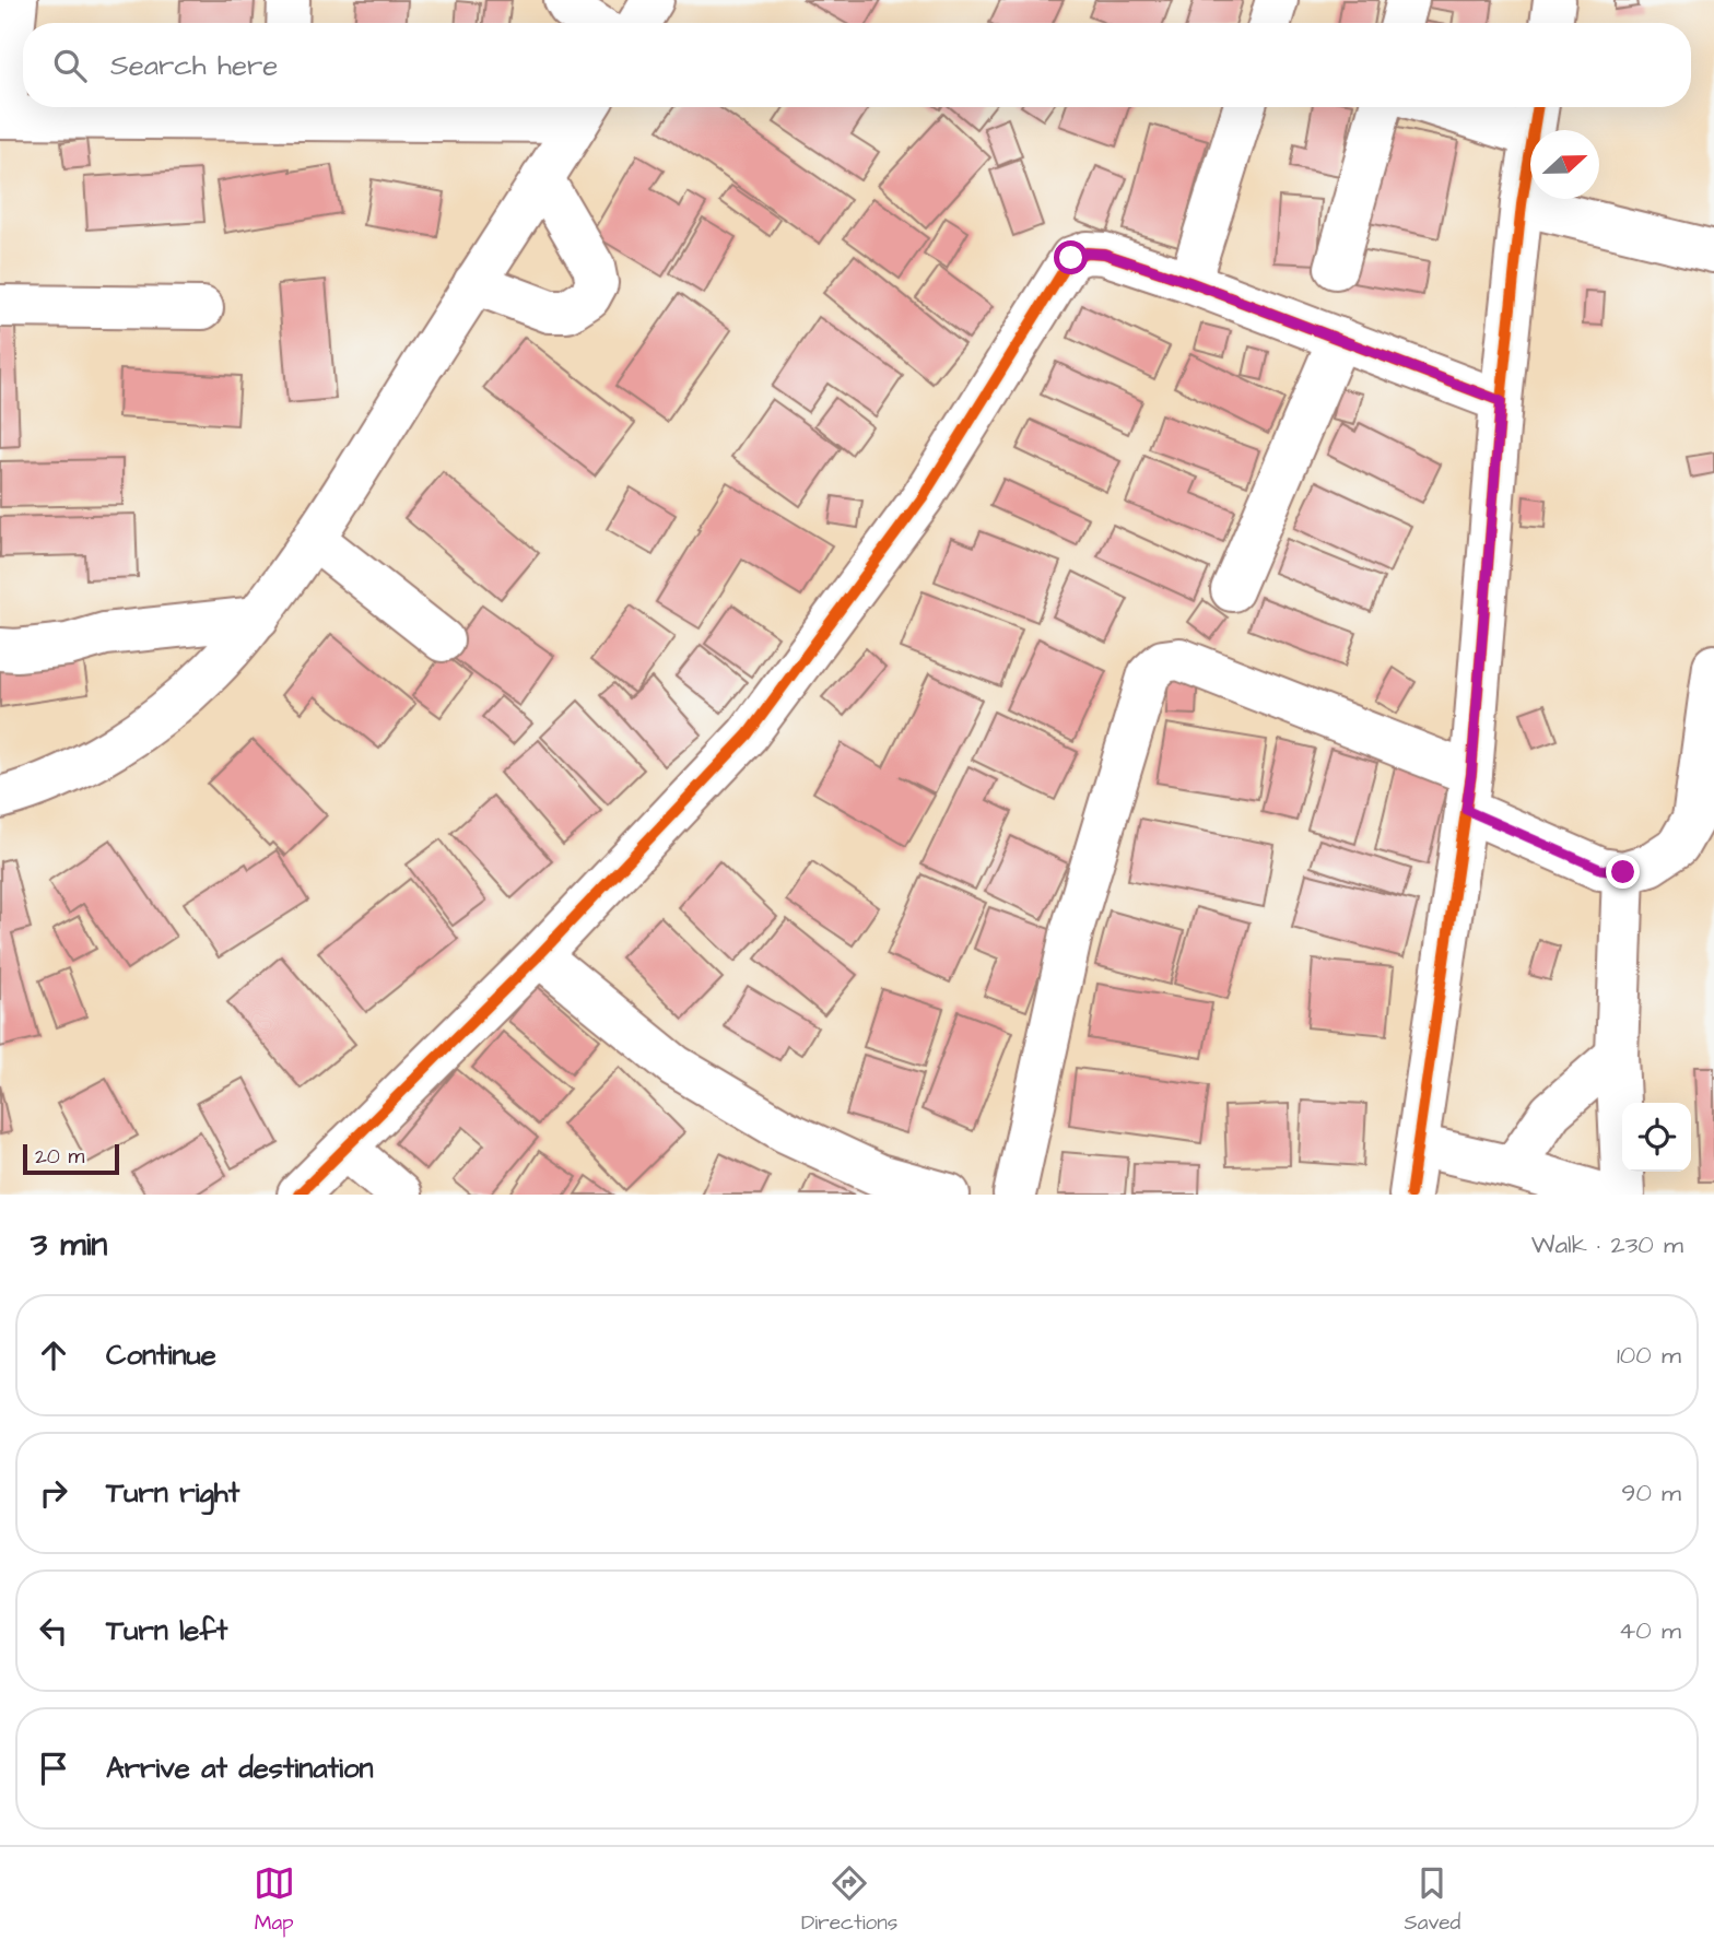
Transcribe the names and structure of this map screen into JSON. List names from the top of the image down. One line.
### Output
{"scale_bar":"20 m","north":"right","page":{"search":"Search here","scale":"20 m","heading":["3 min","Walk · 230 m"],"list":[["Continue","100 m"],["Turn right","90 m"],["Turn left","40 m"],"Arrive at destination"],"nav":["Map","Directions","Saved"]}}
